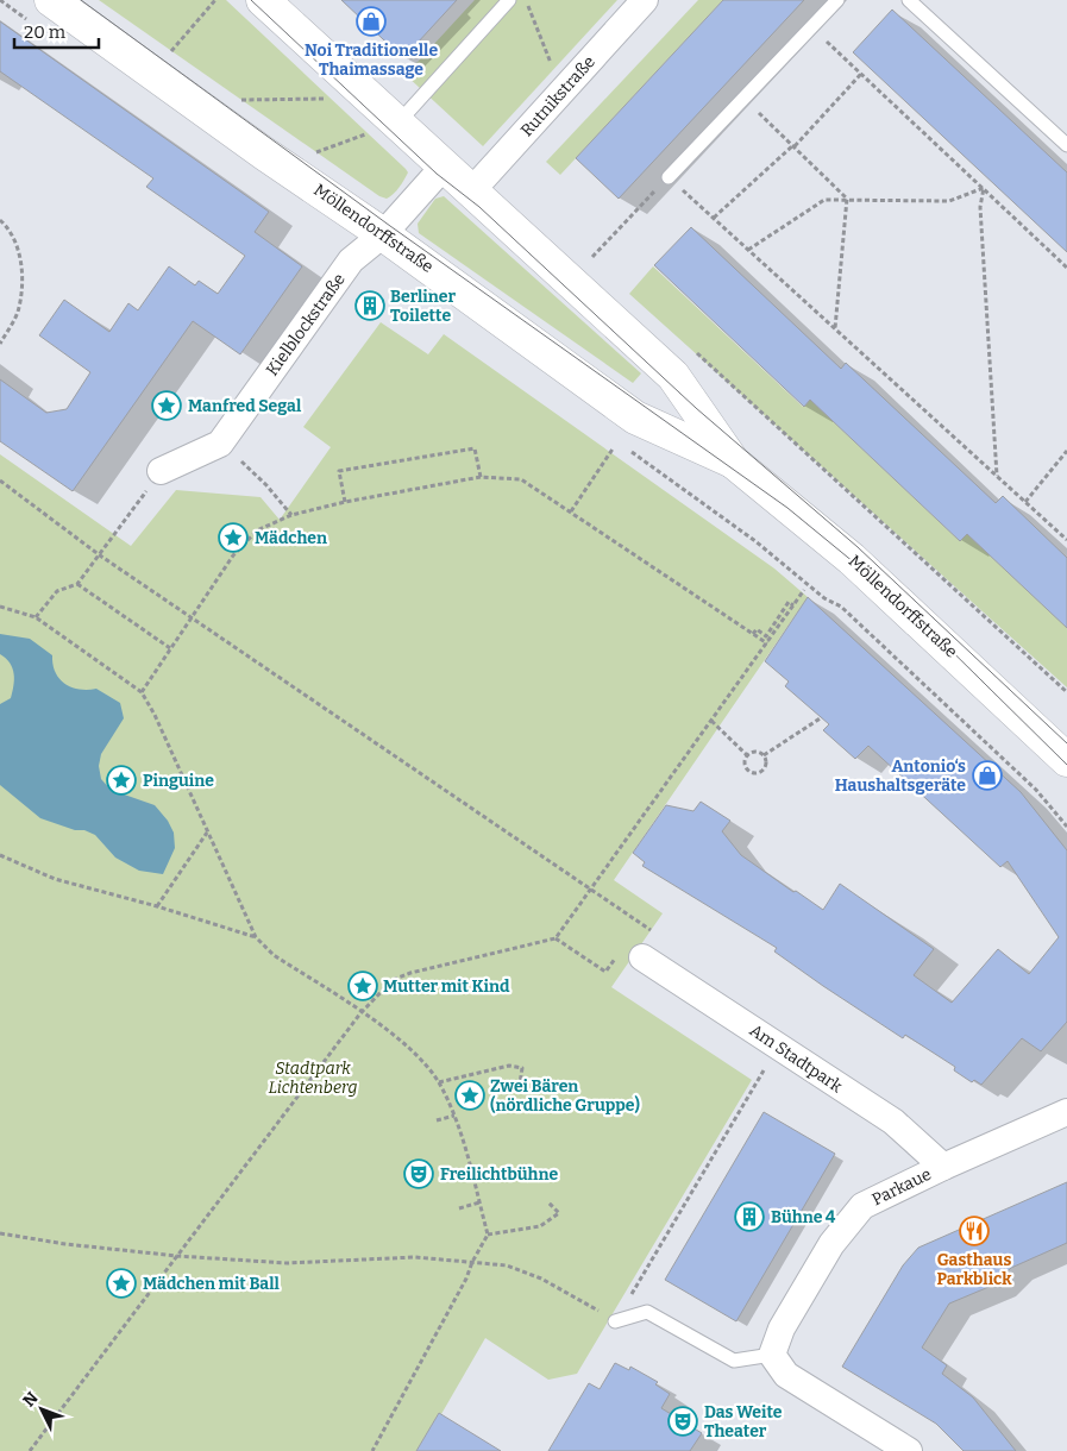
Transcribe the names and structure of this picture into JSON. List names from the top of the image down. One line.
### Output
{"streets":{"main road":["Möllendorffstraße"],"street":["Rutnikstraße","Kielblockstraße","Am Stadtpark","Parkaue"]},"crossings":[["Rutnikstraße","Möllendorffstraße"],["Möllendorffstraße","Kielblockstraße"],["Am Stadtpark","Parkaue"]],"parks":["Stadtpark Lichtenberg"],"places":{"shop":["Noi Traditionelle Thaimassage","Antonio‘s Haushaltsgeräte"],"building":["Berliner Toilette","Bühne 4"],"place":["Manfred Segal","Mädchen","Pinguine","Mutter mit Kind","Zwei Bären (nördliche Gruppe)","Mädchen mit Ball"],"theatre":["Freilichtbühne","Das Weite Theater"],"restaurant":["Gasthaus Parkblick"]},"scale_bar":"20 m","north":"top left"}
